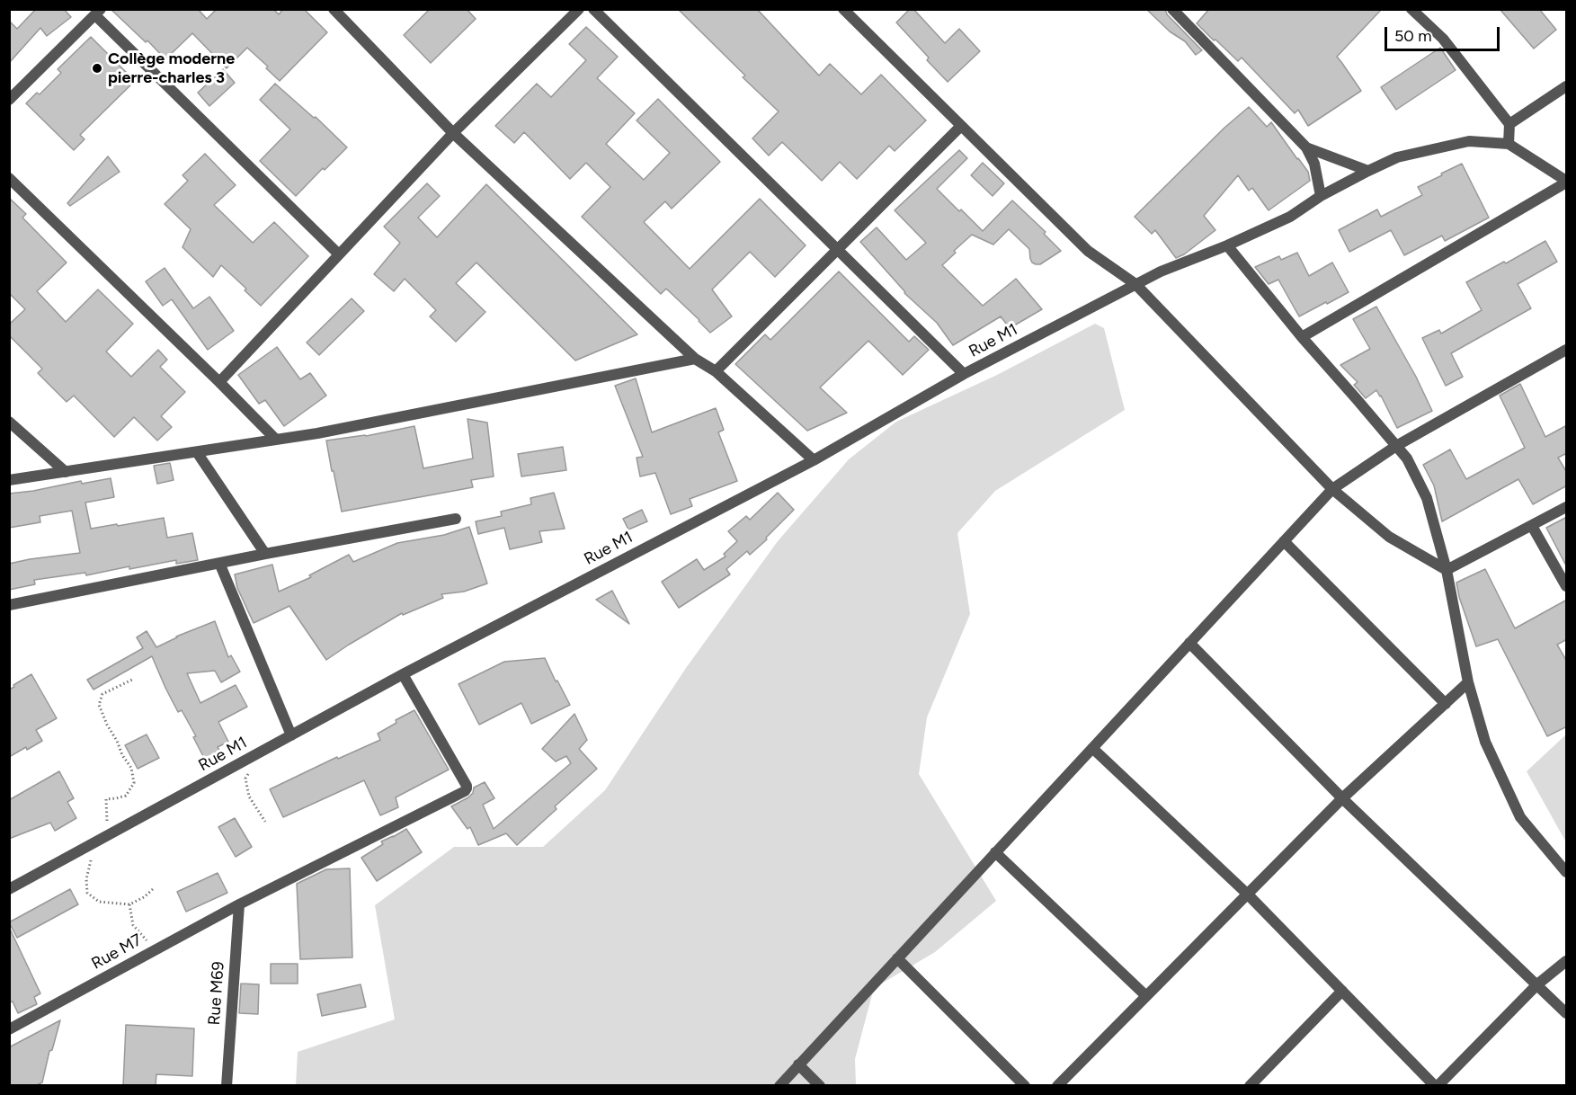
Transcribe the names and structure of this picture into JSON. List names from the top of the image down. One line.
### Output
{"streets":{"street":["Rue M1","Rue M7","Rue M69"]},"crossings":[["Rue M1","Rue M7"],["Rue M7","Rue M69"]],"places":["Collège moderne pierre-charles 3"],"scale_bar":"50 m"}
